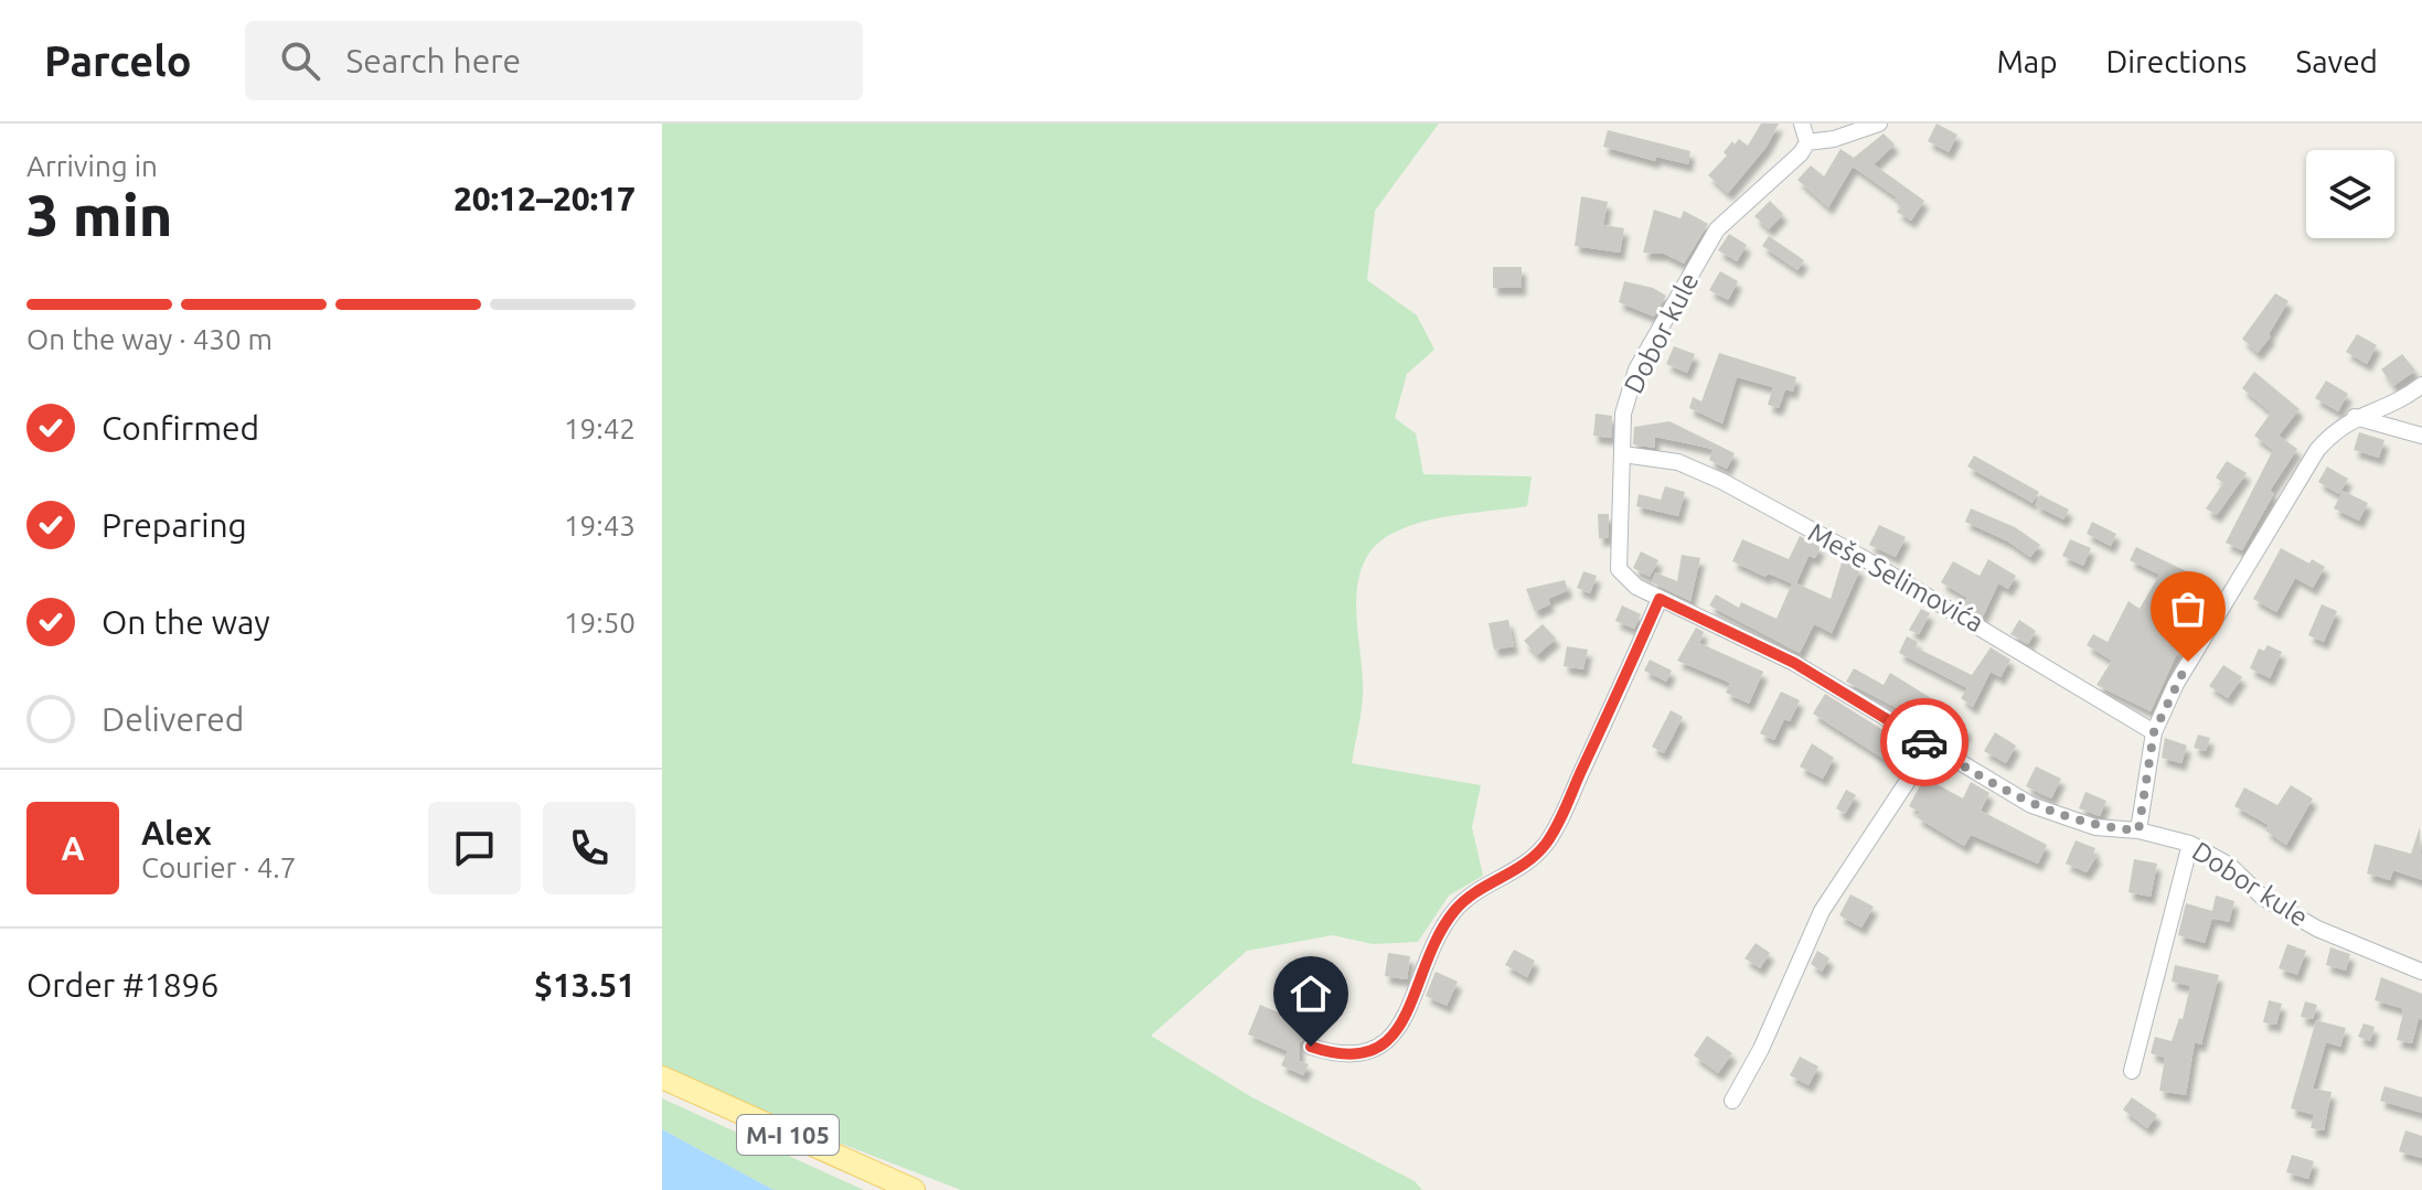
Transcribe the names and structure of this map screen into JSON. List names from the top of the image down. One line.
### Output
{"streets":{"main road":["M-I 105"],"street":["Dobor kule","Meše Selimovića"]},"crossings":[["Dobor kule","Meše Selimovića"]],"page":{"header":"Parcelo","search":"Search here","nav":["Map","Directions","Saved"],"heading":["3 min","Arriving in","20:12–20:17"],"panel":["Alex","Courier · 4.7","Order #1896","$13.51"],"bar":"On the way · 430 m","list":[["Confirmed","19:42"],["Preparing","19:43"],["On the way","19:50"],"Delivered"],"round":"A"}}
